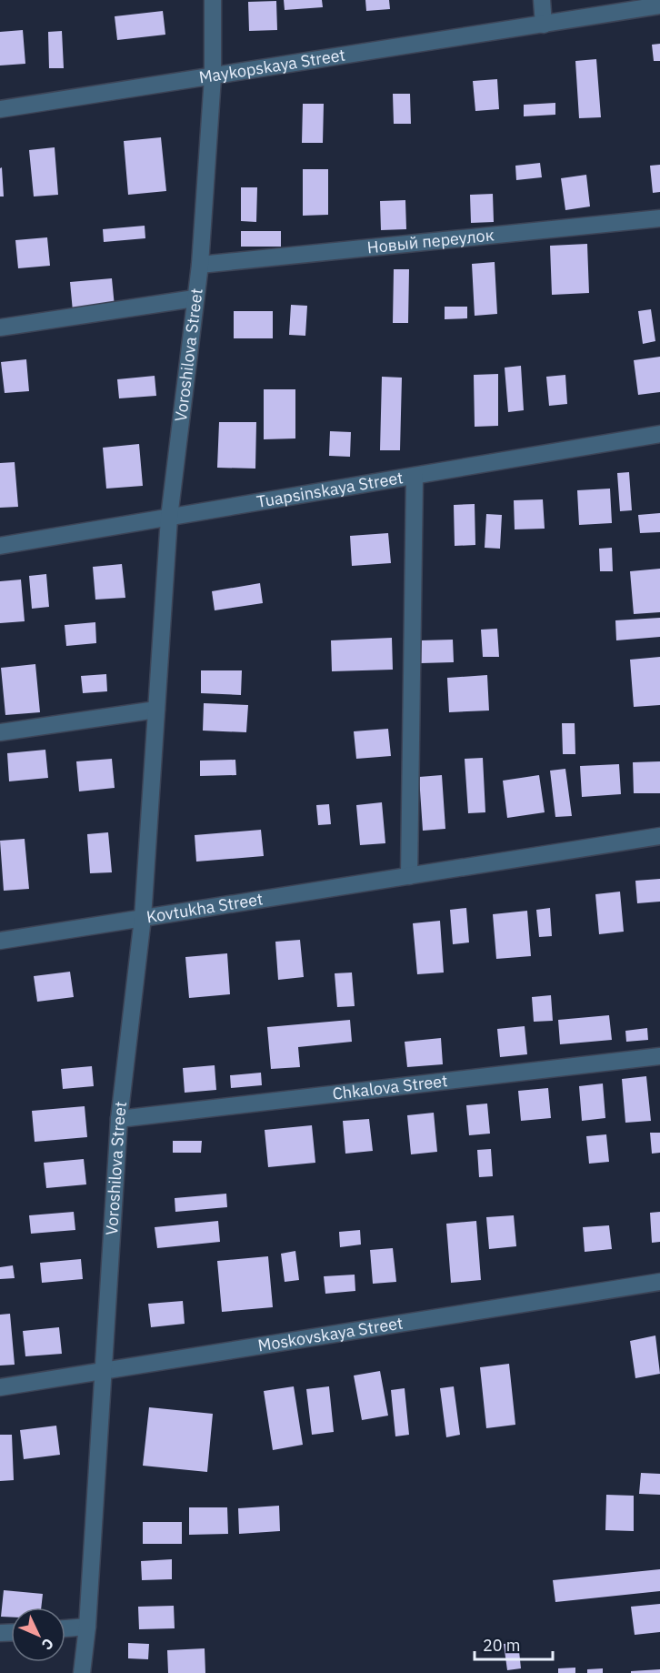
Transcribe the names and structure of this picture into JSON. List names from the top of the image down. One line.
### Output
{"streets":{"street":["Maykopskaya Street","Новый переулок","Voroshilova Street","Tuapsinskaya Street","Kovtukha Street","Chkalova Street","Moskovskaya Street"]},"crossings":[["Maykopskaya Street","Voroshilova Street"],["Новый переулок","Voroshilova Street"],["Voroshilova Street","Tuapsinskaya Street"],["Voroshilova Street","Kovtukha Street"],["Voroshilova Street","Chkalova Street"],["Voroshilova Street","Moskovskaya Street"]],"scale_bar":"20 m","north":"bottom right"}
